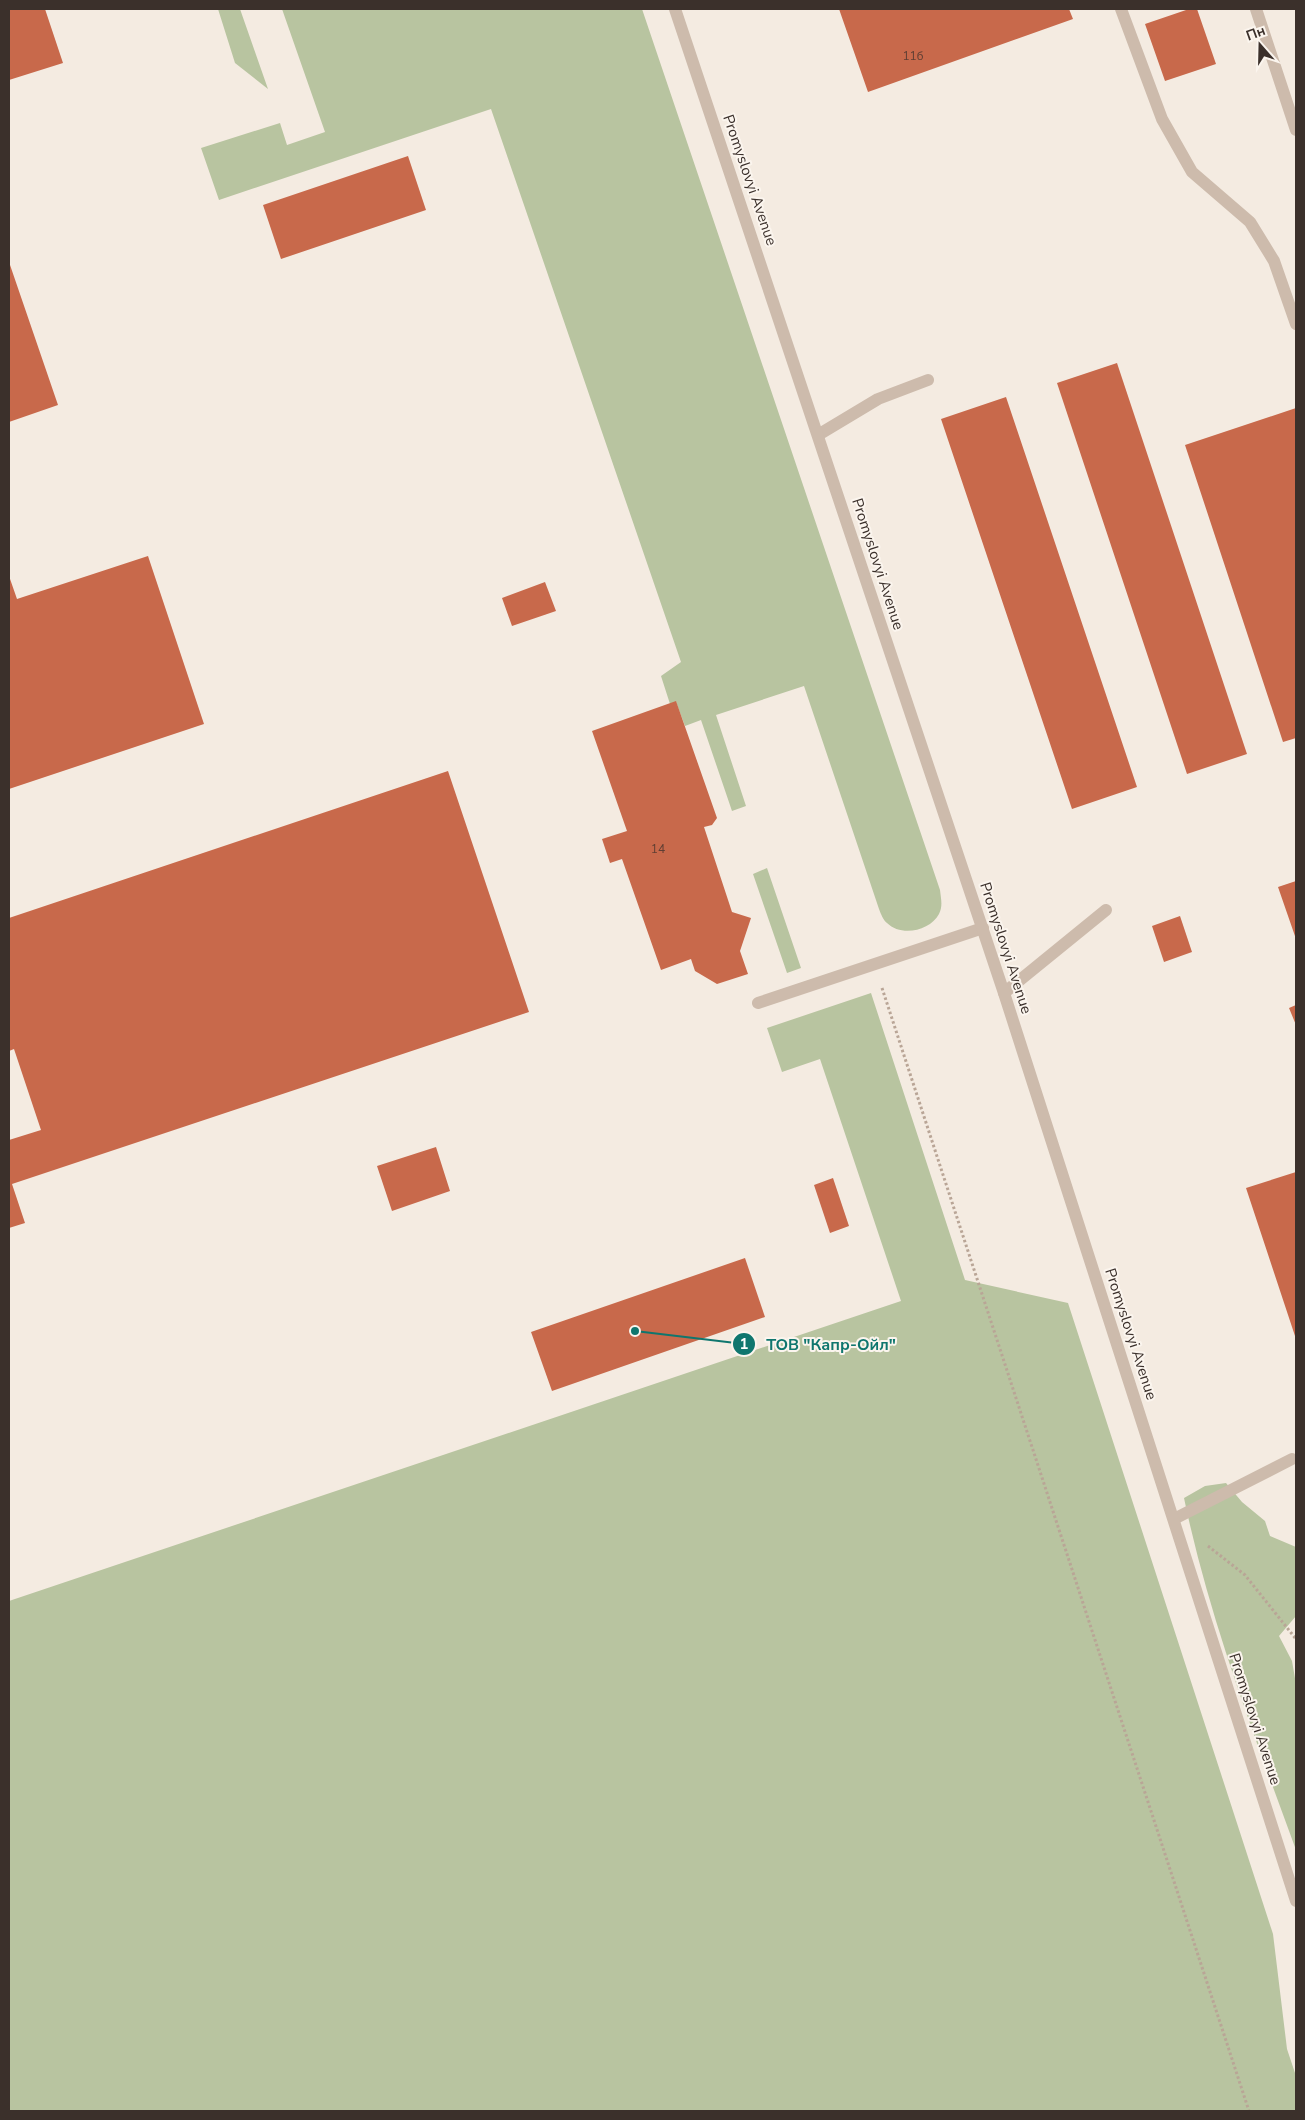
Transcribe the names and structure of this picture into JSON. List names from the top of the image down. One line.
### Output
{"streets":{"street":["Promyslovyi Avenue"]},"places":["ТОВ \"Капр-Ойл\""],"house_numbers":["11б","14"],"north":"top"}
